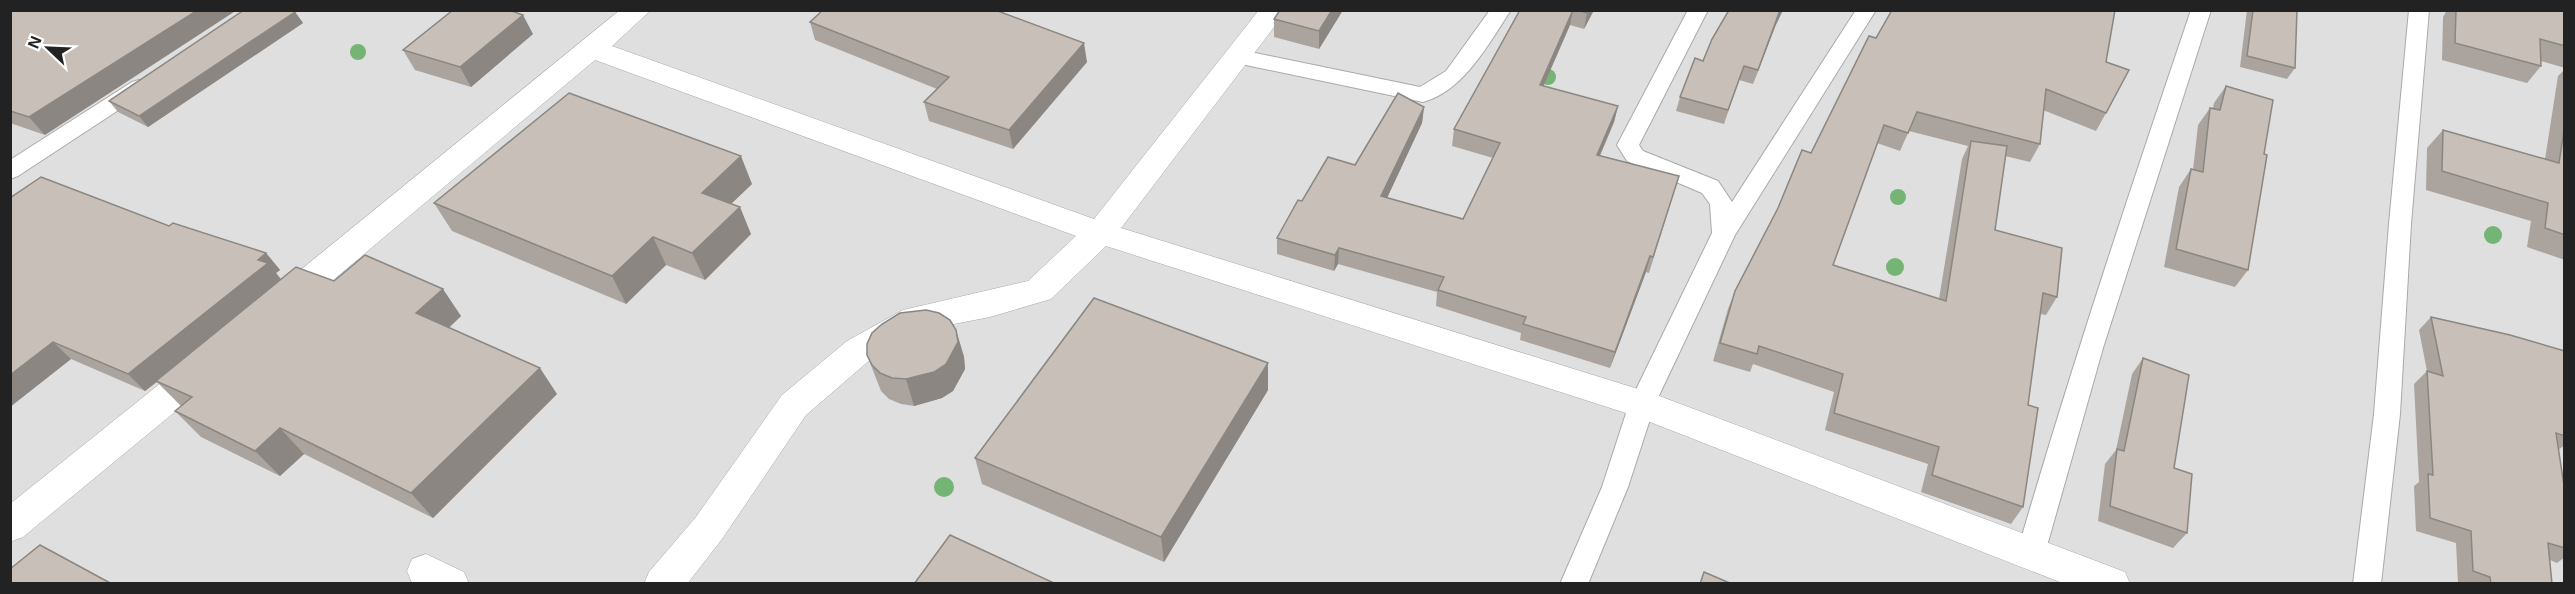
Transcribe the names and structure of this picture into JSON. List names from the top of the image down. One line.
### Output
{"north":"top left"}
